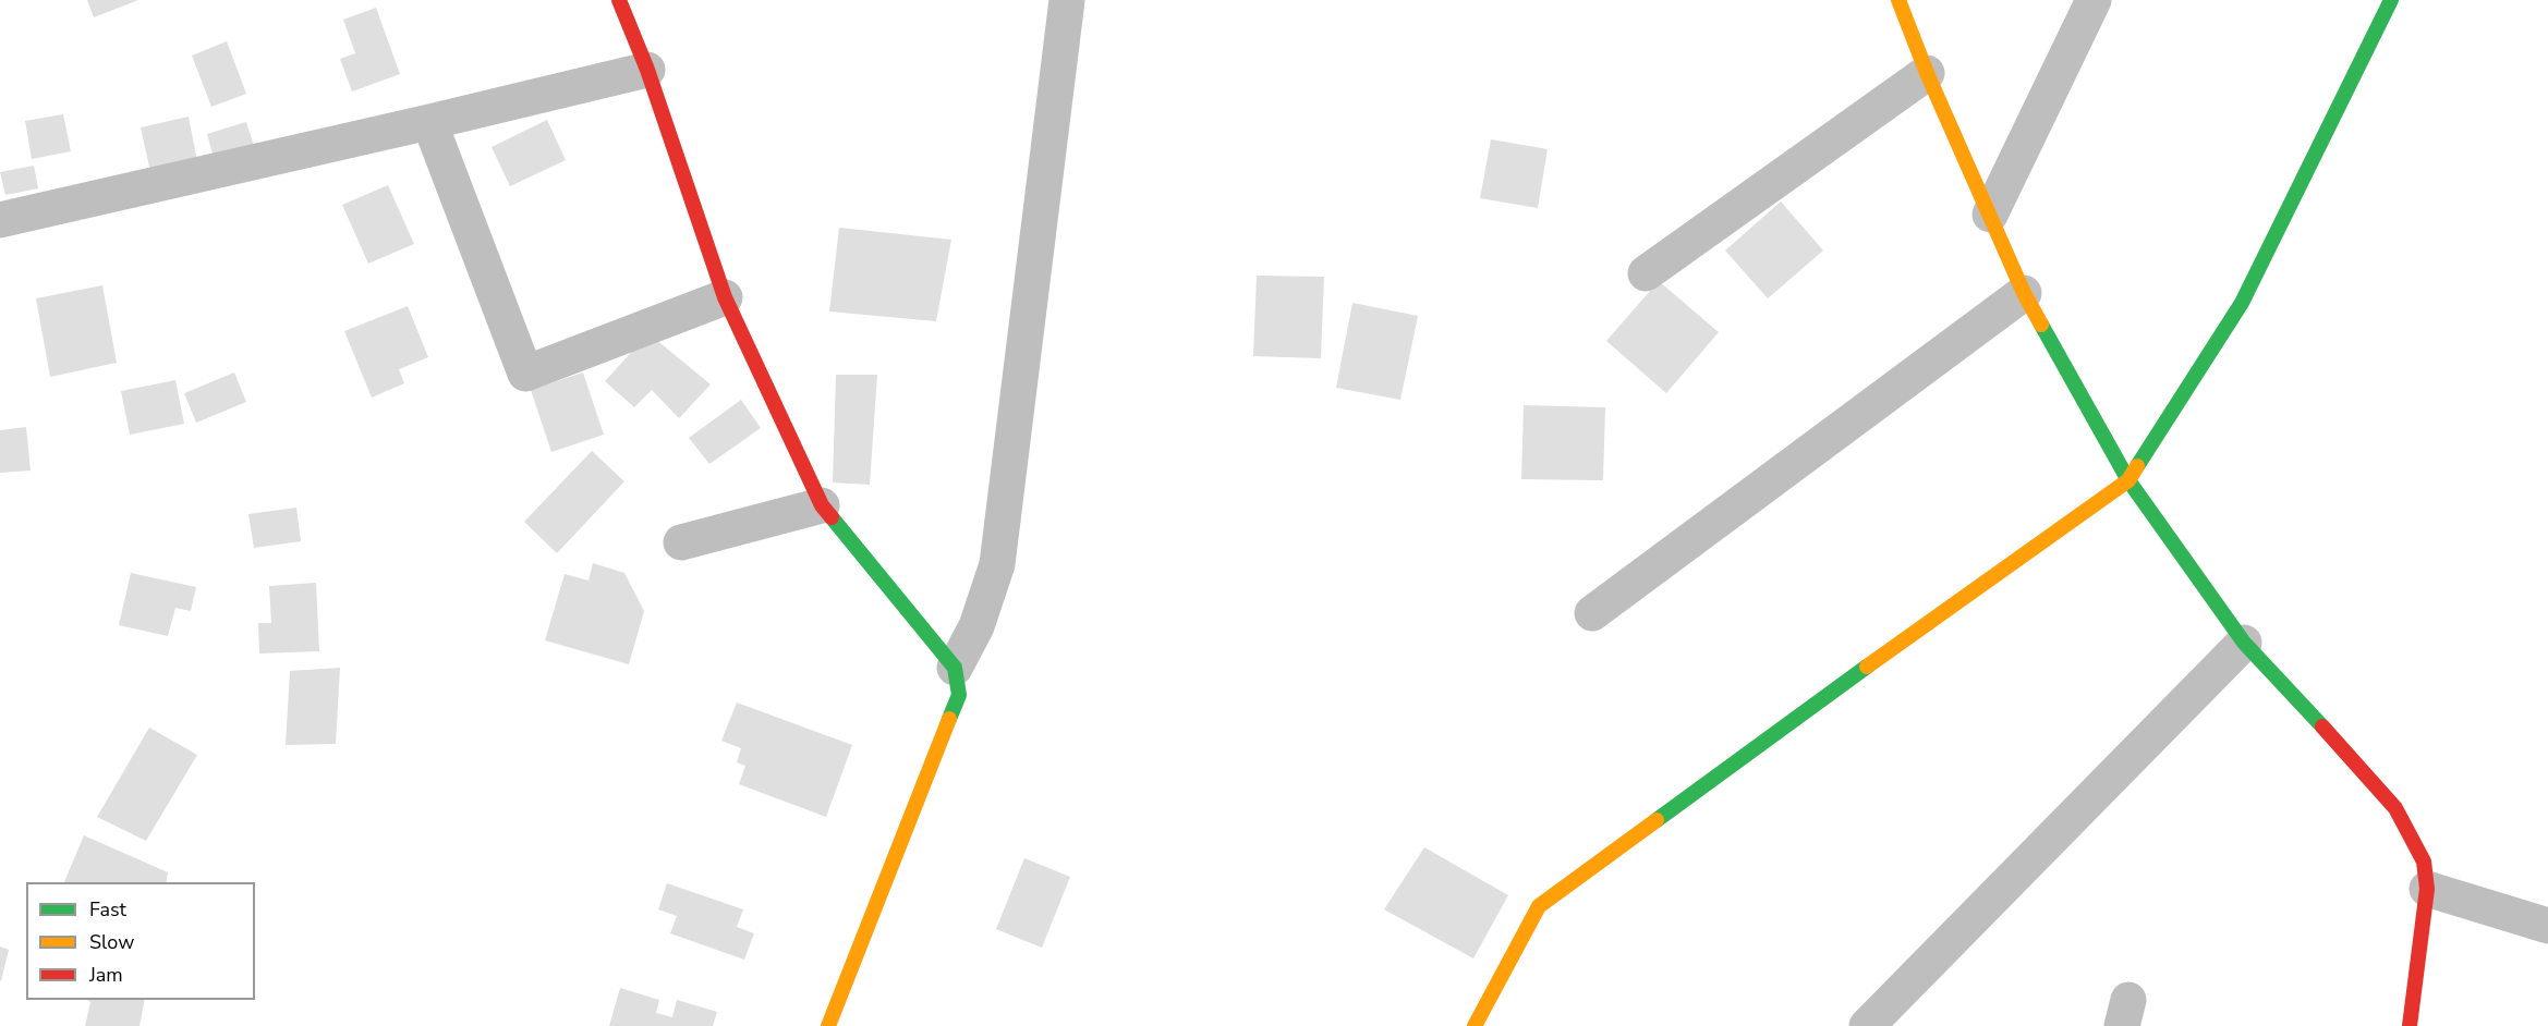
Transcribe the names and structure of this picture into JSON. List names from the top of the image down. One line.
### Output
{"legend":["Fast","Slow","Jam"]}
